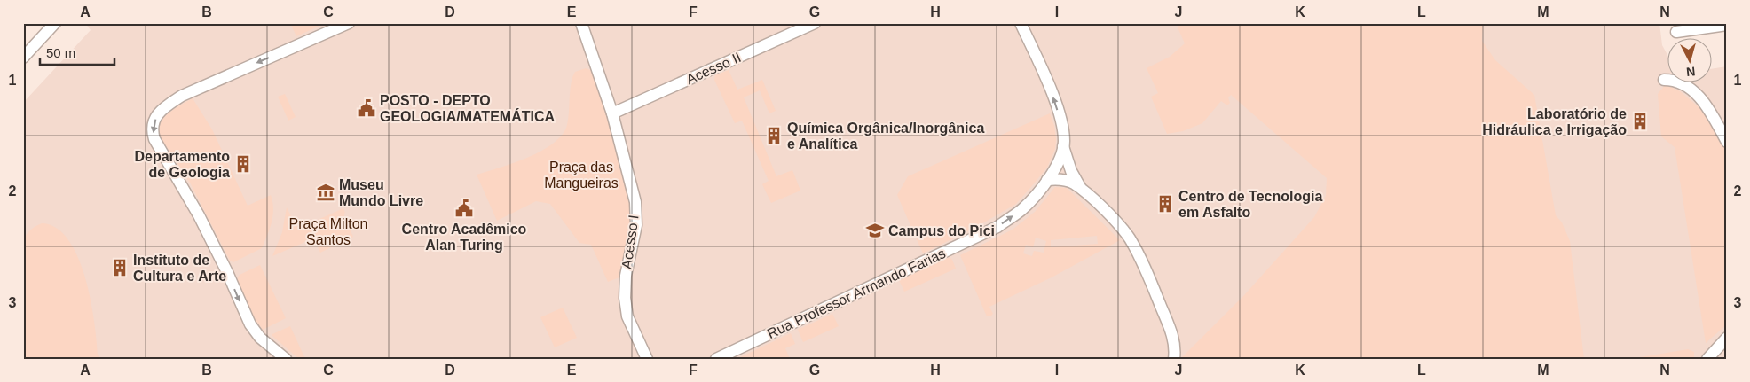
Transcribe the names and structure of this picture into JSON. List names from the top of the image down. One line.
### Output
{"streets":{"street":["Acesso II","Acesso I","Rua Professor Armando Farias"]},"crossings":[["Acesso II","Acesso I"]],"one_way":["Rua Professor Armando Farias"],"parks":["Praça das Mangueiras","Praça Milton Santos"],"places":{"public building":["POSTO - DEPTO GEOLOGIA/MATEMÁTICA","Centro Acadêmico Alan Turing"],"building":["Laboratório de Hidráulica e Irrigação","Química Orgânica/Inorgânica e Analítica","Departamento de Geologia","Centro de Tecnologia em Asfalto","Instituto de Cultura e Arte"],"museum":["Museu Mundo Livre"],"school or university":["Campus do Pici"]},"scale_bar":"50 m","north":"bottom","grid":{"columns":["A","B","C","D","E","F","G","H","I","J","K","L","M","N"],"rows":["1","2","3"]}}
